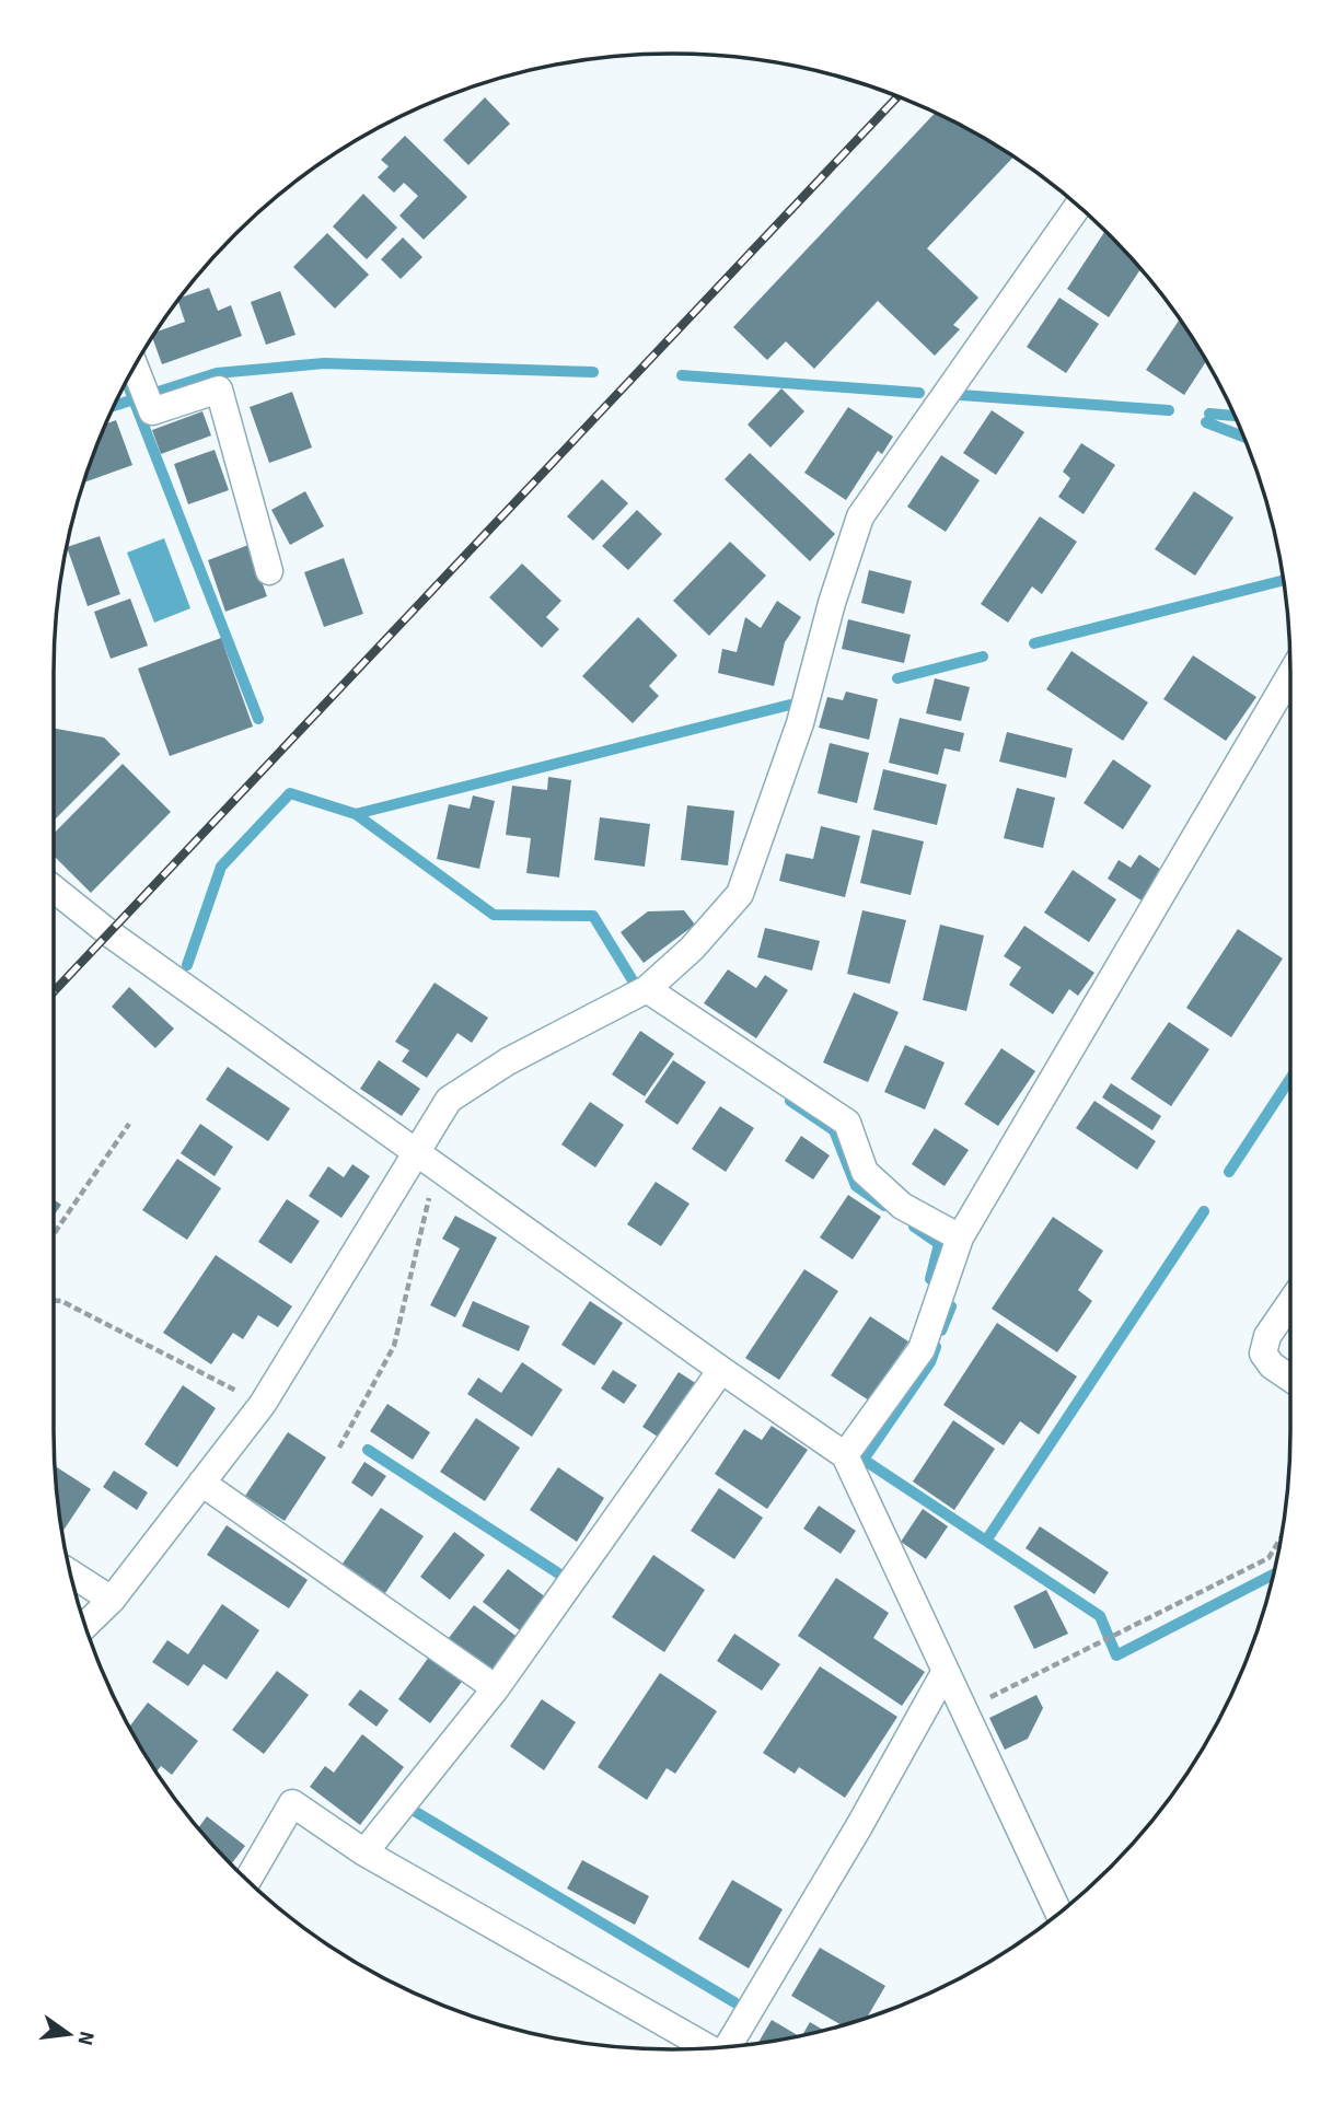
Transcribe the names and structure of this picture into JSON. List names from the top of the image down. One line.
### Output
{"north":"right"}
